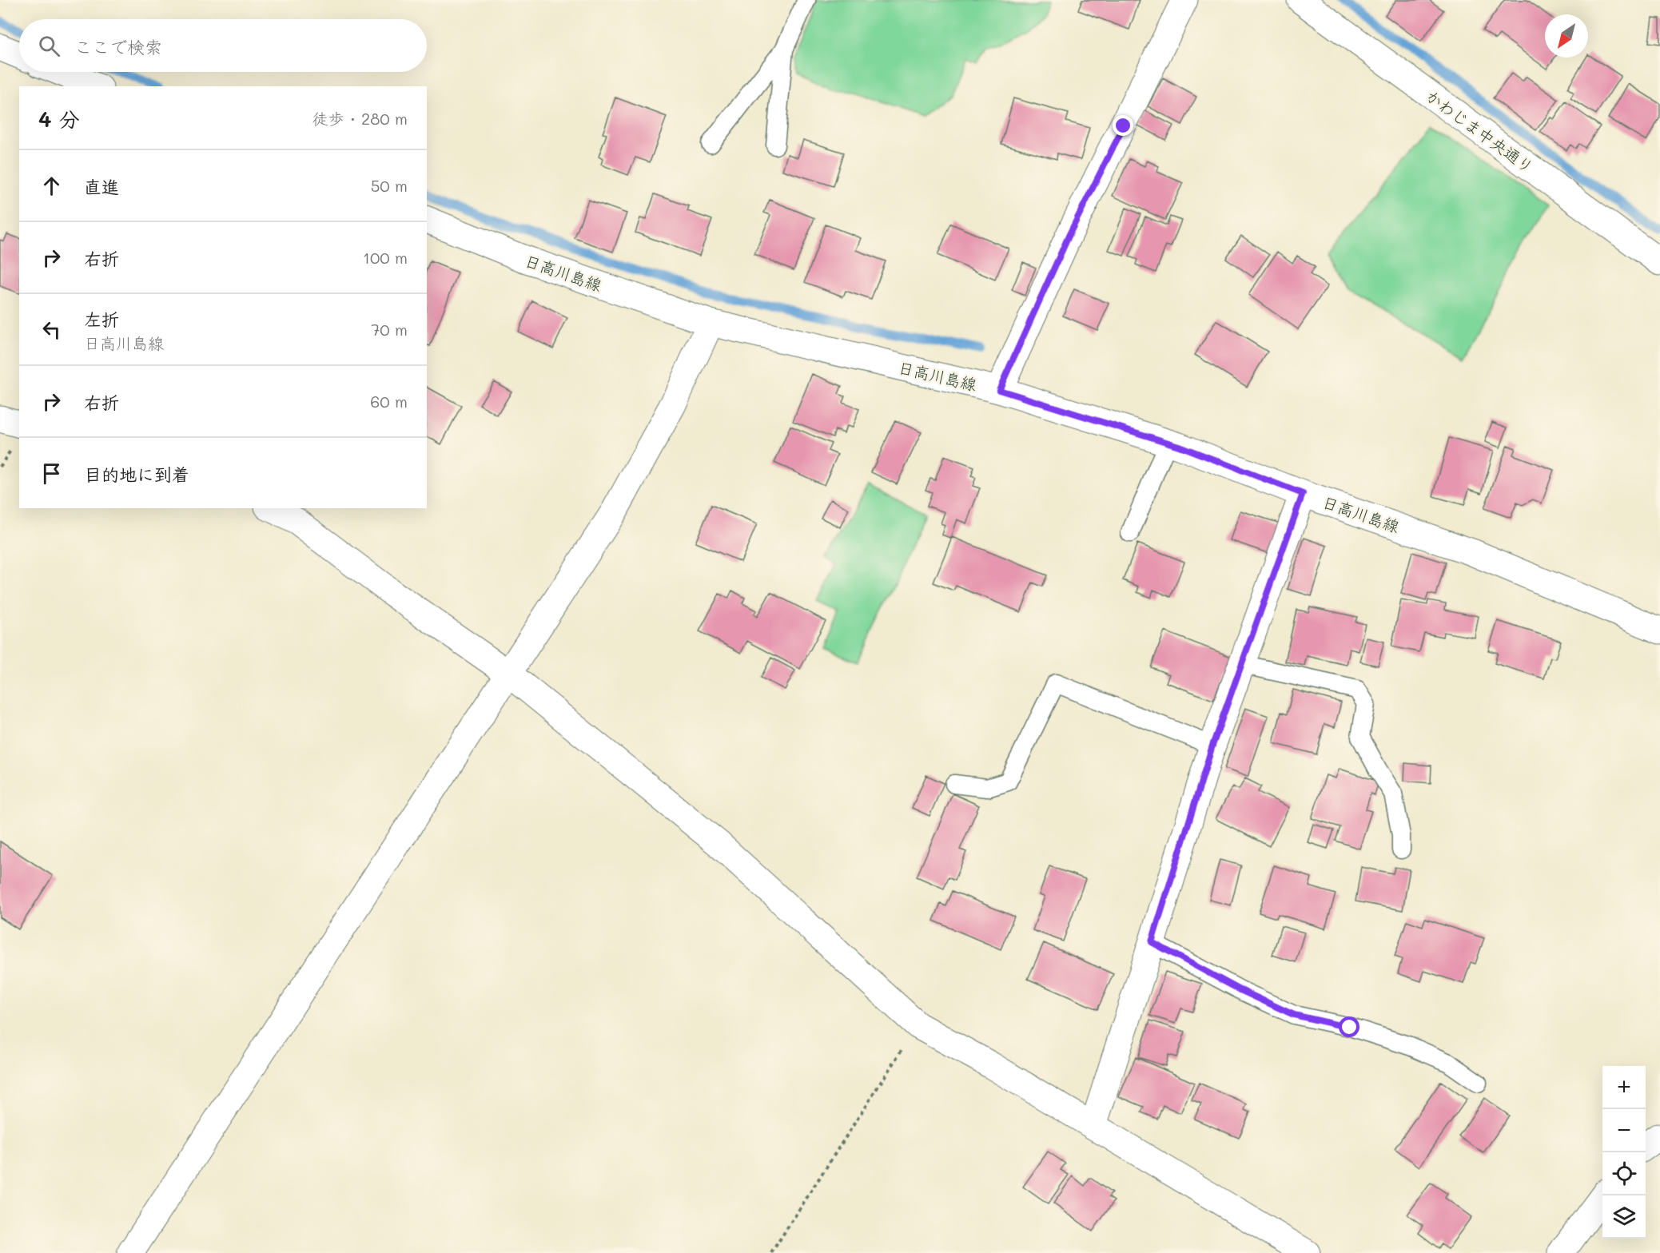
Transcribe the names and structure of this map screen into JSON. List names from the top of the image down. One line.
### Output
{"streets":{"street":["かわじま中央通り","日高川島線"]},"north":"bottom left","page":{"search":"ここで検索","heading":["4 分","徒歩 · 280 m"],"list":[["直進","50 m"],["右折","100 m"],["左折","日高川島線","70 m"],["右折","60 m"],"目的地に到着"],"map_buttons":["+","−"]}}
